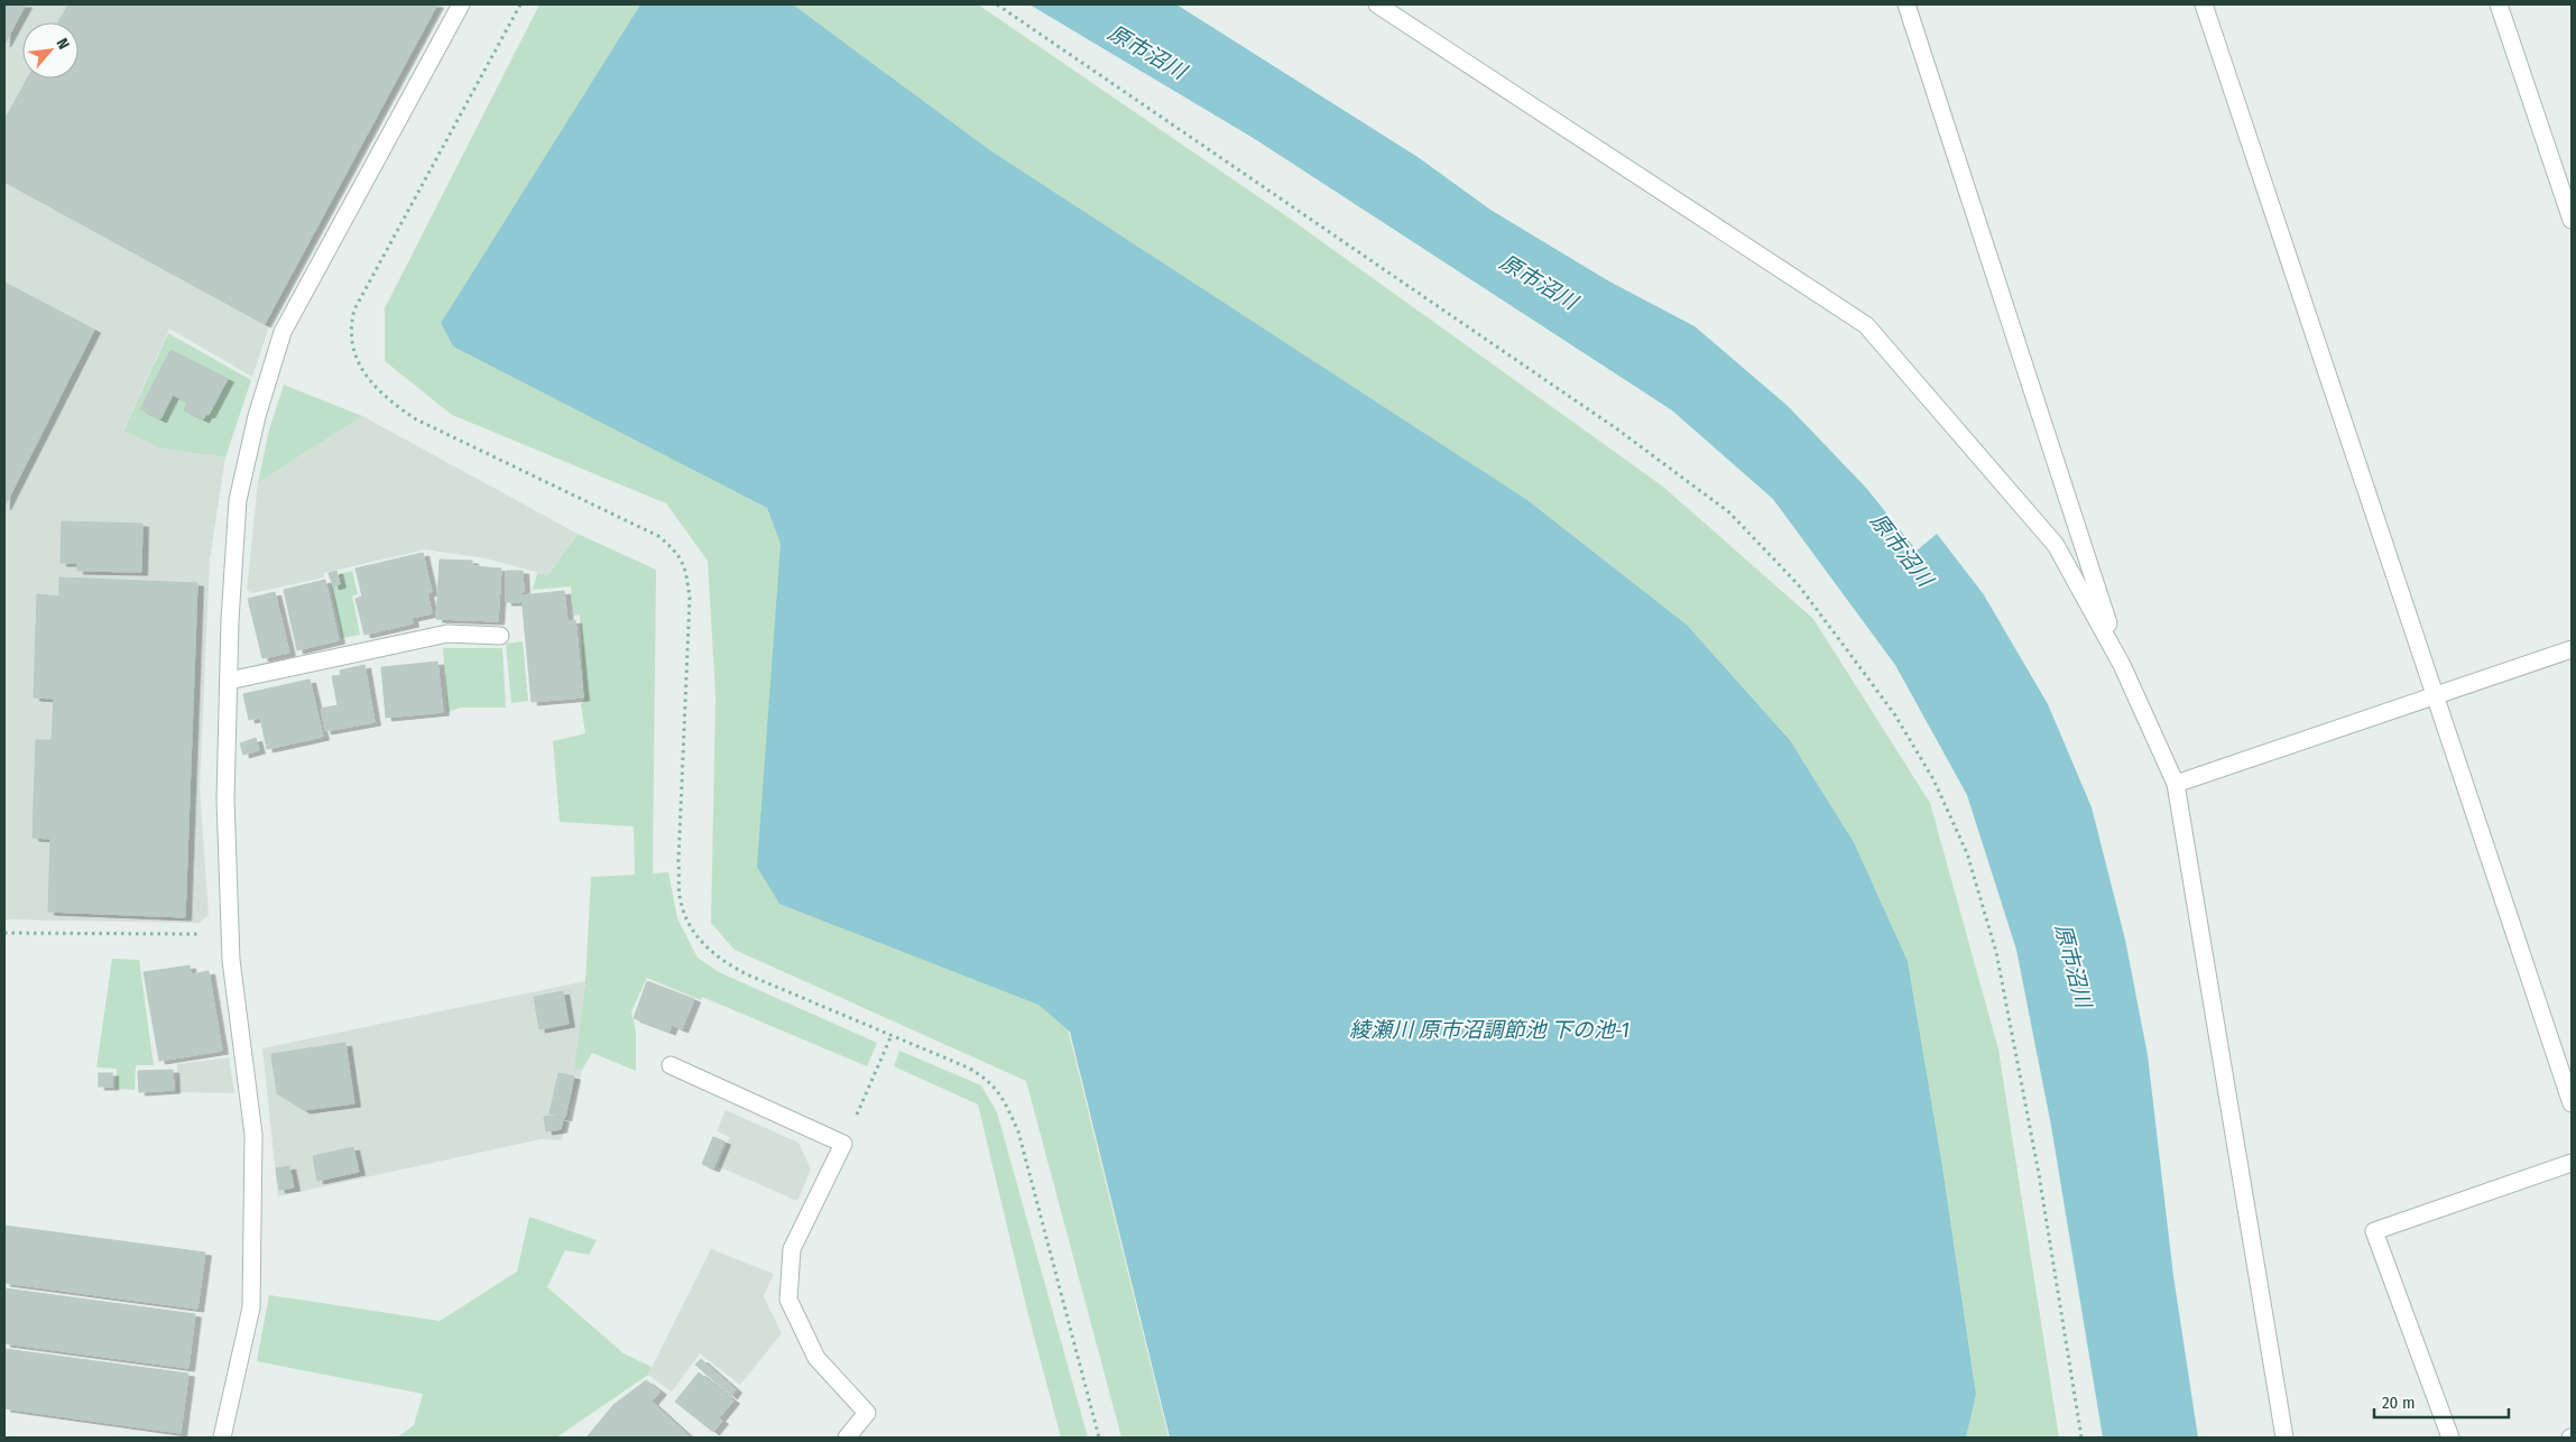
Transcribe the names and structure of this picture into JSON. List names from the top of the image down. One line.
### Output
{"water":["原市沼川","綾瀬川 原市沼調節池 下の池-1"],"scale_bar":"20 m","north":"top right"}
